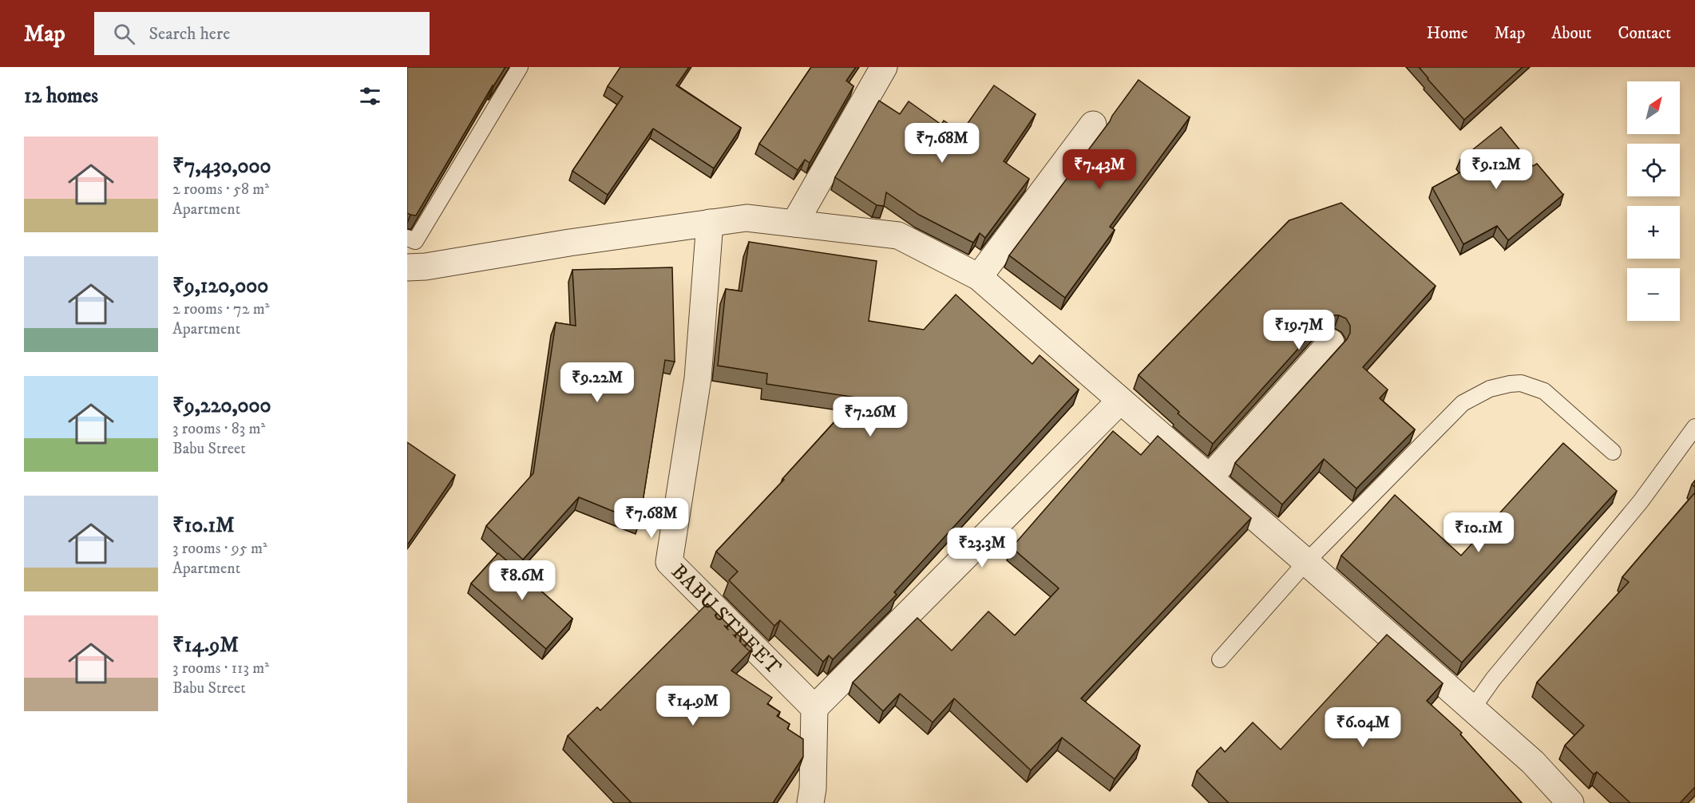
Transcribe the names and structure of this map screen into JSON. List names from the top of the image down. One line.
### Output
{"streets":{"street":["BABU STREET"]},"north":"top right","page":{"header":"Map","search":"Search here","nav":["Home","Map","About","Contact"],"heading":"12 homes","map_buttons":["+","−"],"price":["₹7.68M","₹7.43M","₹9.12M","₹19.7M","₹9.22M","₹7.26M","₹7.68M","₹10.1M","₹23.3M","₹8.6M","₹14.9M","₹6.04M"],"list":[{"name":"₹7,430,000","note":"2 rooms · 58 m² · Apartment"},{"name":"₹9,120,000","note":"2 rooms · 72 m² · Apartment"},{"name":"₹9,220,000","note":"3 rooms · 83 m² · Babu Street"},{"name":"₹10.1M","note":"3 rooms · 95 m² · Apartment"},{"name":"₹14.9M","note":"3 rooms · 113 m² · Babu Street"}]}}
